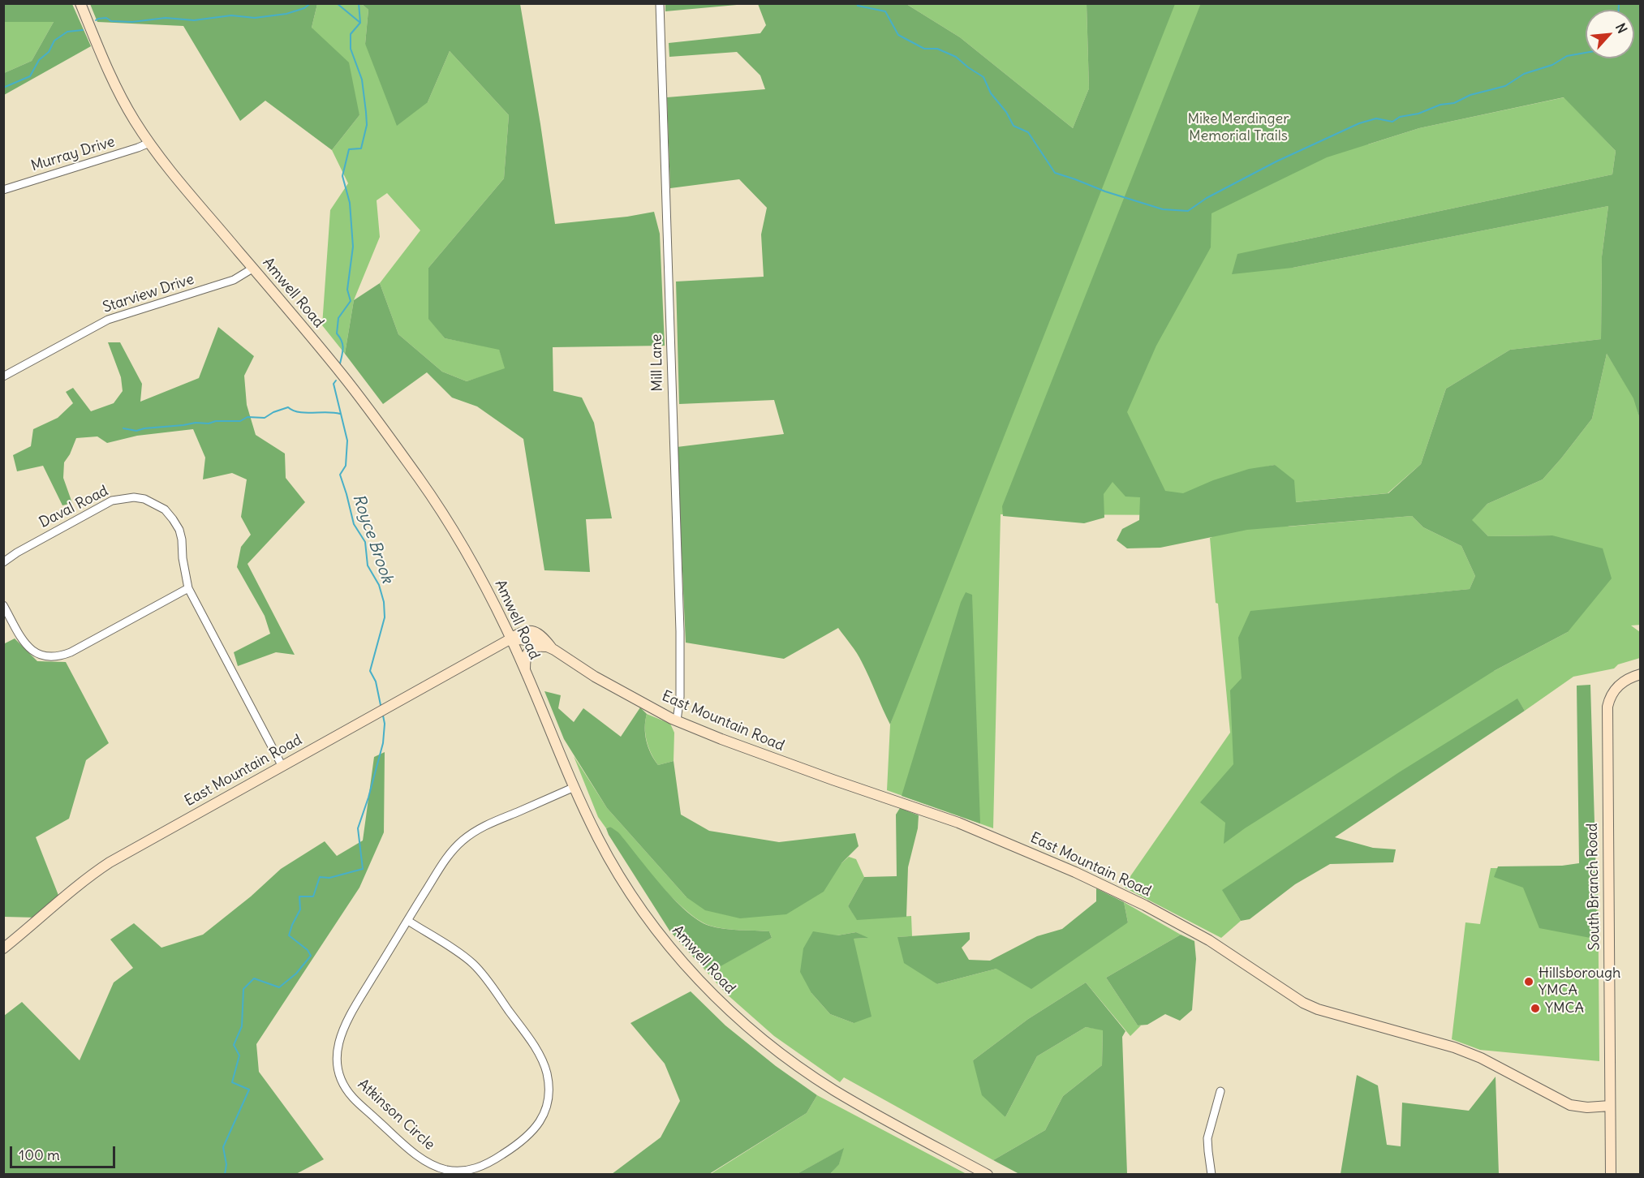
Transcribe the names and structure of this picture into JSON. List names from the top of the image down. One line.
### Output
{"streets":{"street":["Murray Drive","Amwell Road","Starview Drive","Mill Lane","Daval Road","East Mountain Road","South Branch Road","Atkinson Circle"]},"crossings":[["Murray Drive","Amwell Road"],["Amwell Road","Starview Drive"],["Amwell Road","East Mountain Road"],["Amwell Road","Atkinson Circle"],["Mill Lane","East Mountain Road"],["Daval Road","East Mountain Road"],["East Mountain Road","South Branch Road"]],"water":["Royce Brook"],"parks":["Mike Merdinger Memorial Trails"],"places":["Hillsborough YMCA","YMCA"],"scale_bar":"100 m","north":"top right"}
